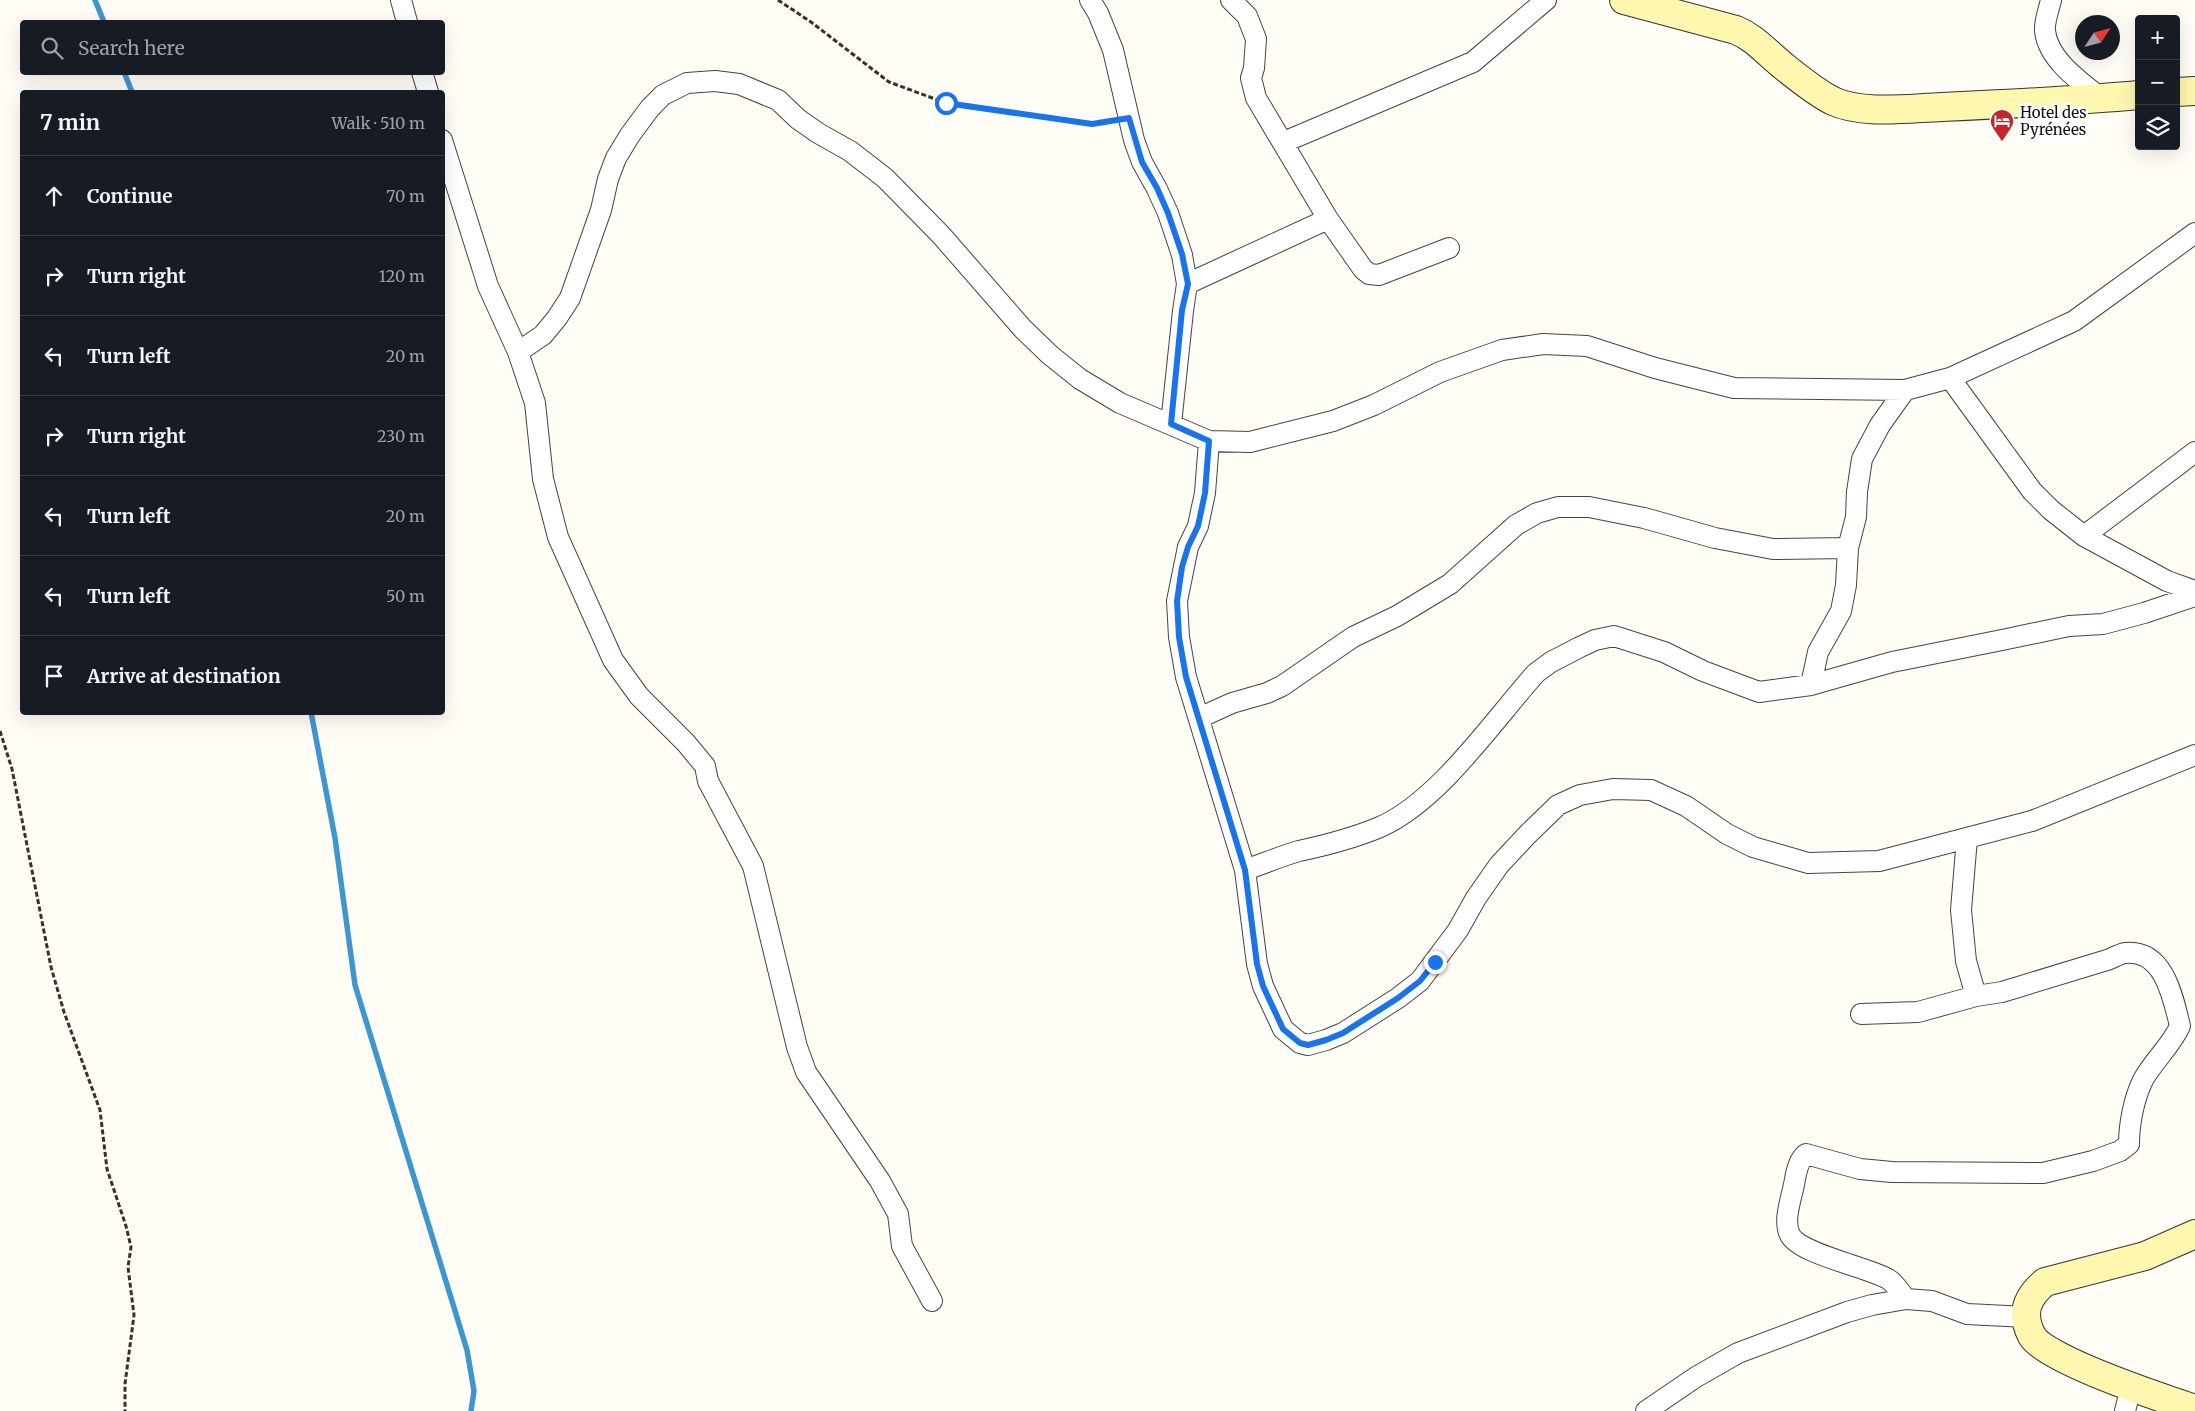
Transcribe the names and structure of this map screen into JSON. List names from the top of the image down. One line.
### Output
{"places":{"hotel":["Hotel des Pyrénées"]},"north":"top right","page":{"map_buttons":["+","−"],"search":"Search here","heading":["7 min","Walk · 510 m"],"list":[["Continue","70 m"],["Turn right","120 m"],["Turn left","20 m"],["Turn right","230 m"],["Turn left","20 m"],["Turn left","50 m"],"Arrive at destination"]}}
